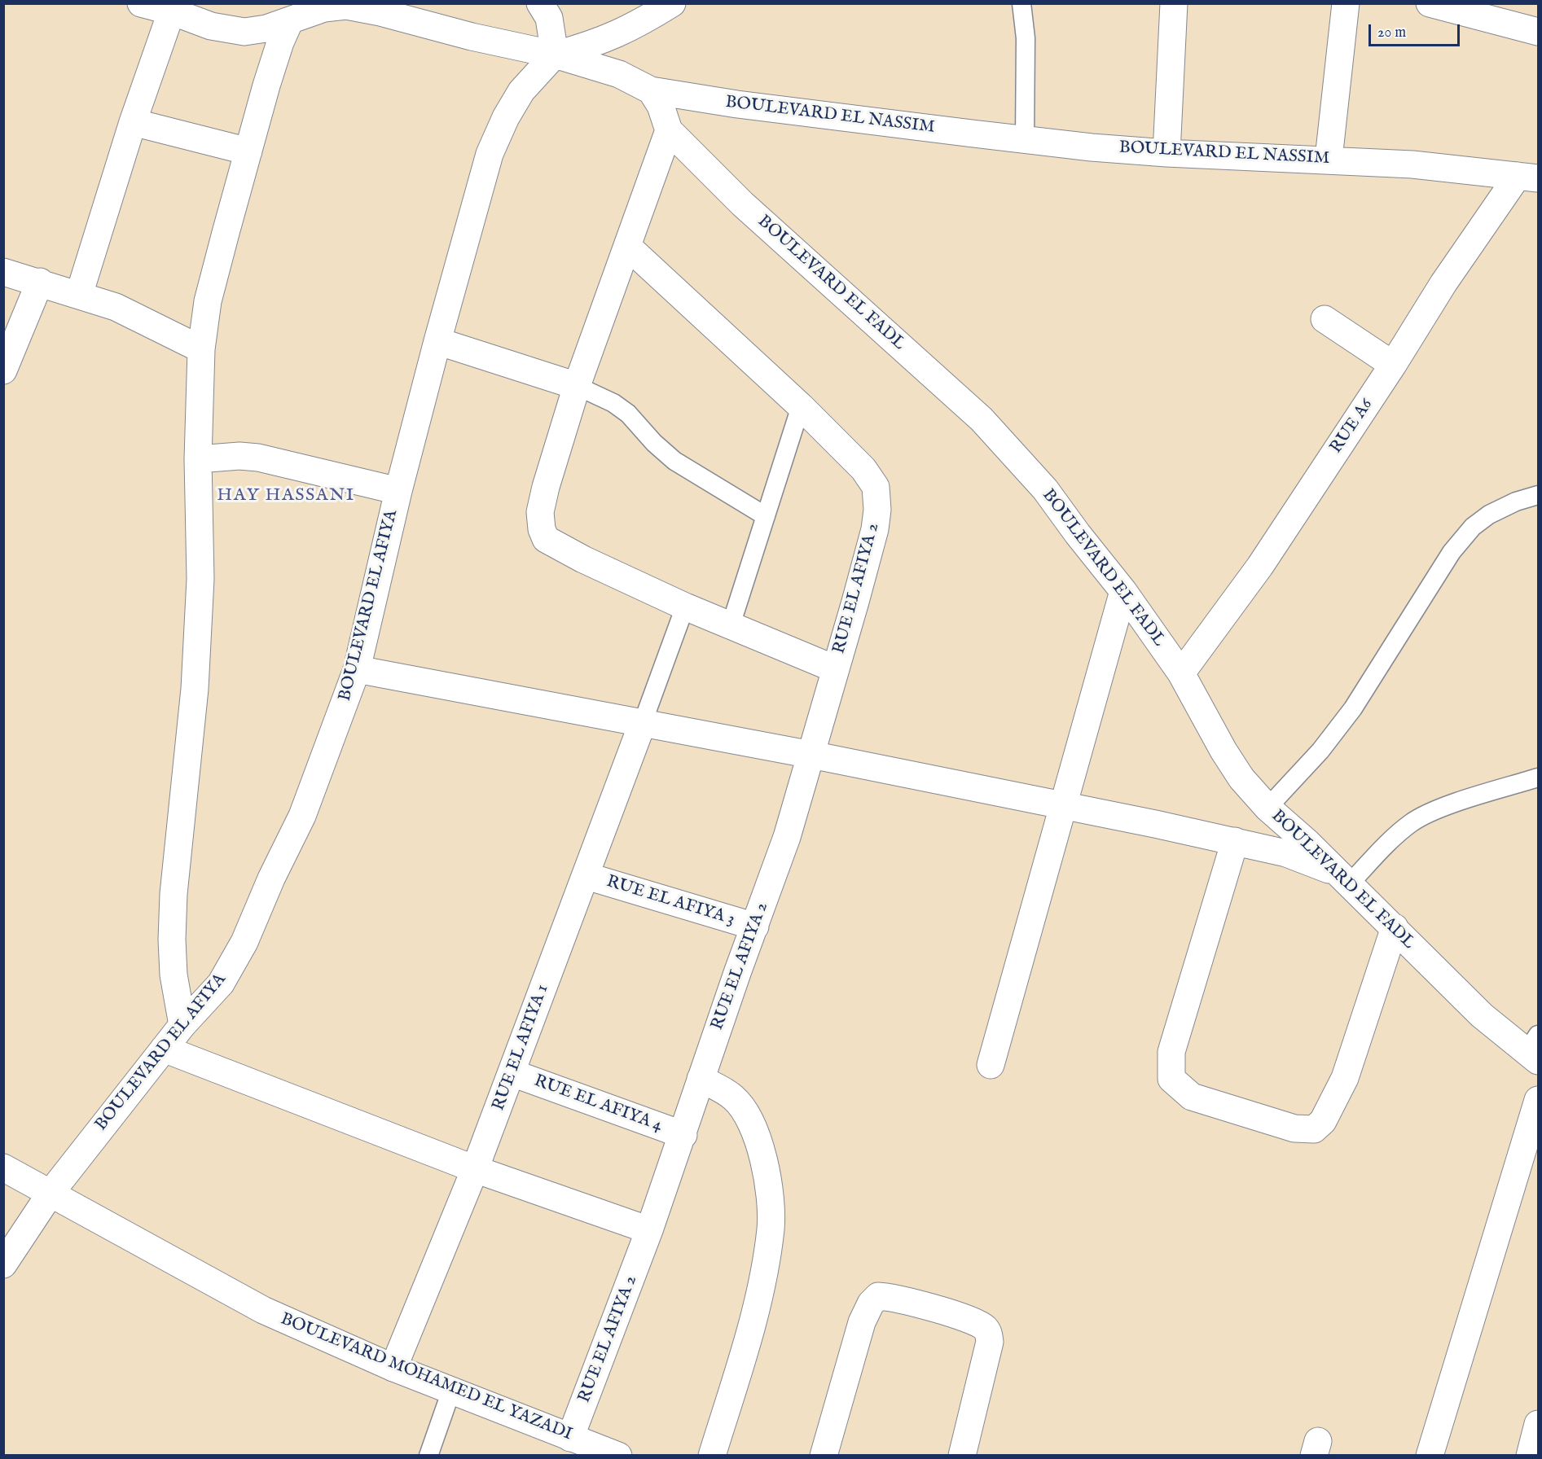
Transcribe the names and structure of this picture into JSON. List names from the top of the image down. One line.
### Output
{"streets":{"street":["BOULEVARD EL NASSIM","BOULEVARD EL FADL","RUE A6","RUE EL AFIYA 2","BOULEVARD EL AFIYA","RUE EL AFIYA 3","RUE EL AFIYA 1","RUE EL AFIYA 4","BOULEVARD MOHAMED EL YAZADI"]},"crossings":[["BOULEVARD EL NASSIM","BOULEVARD EL FADL"],["BOULEVARD EL NASSIM","RUE A6"],["BOULEVARD EL NASSIM","BOULEVARD EL AFIYA"],["BOULEVARD EL FADL","RUE A6"],["RUE EL AFIYA 2","RUE EL AFIYA 3"],["RUE EL AFIYA 2","RUE EL AFIYA 4"],["RUE EL AFIYA 2","BOULEVARD MOHAMED EL YAZADI"],["BOULEVARD EL AFIYA","BOULEVARD MOHAMED EL YAZADI"],["RUE EL AFIYA 3","RUE EL AFIYA 1"],["RUE EL AFIYA 1","RUE EL AFIYA 4"],["RUE EL AFIYA 1","BOULEVARD MOHAMED EL YAZADI"]],"districts":["HAY HASSANI"],"scale_bar":"20 m"}
